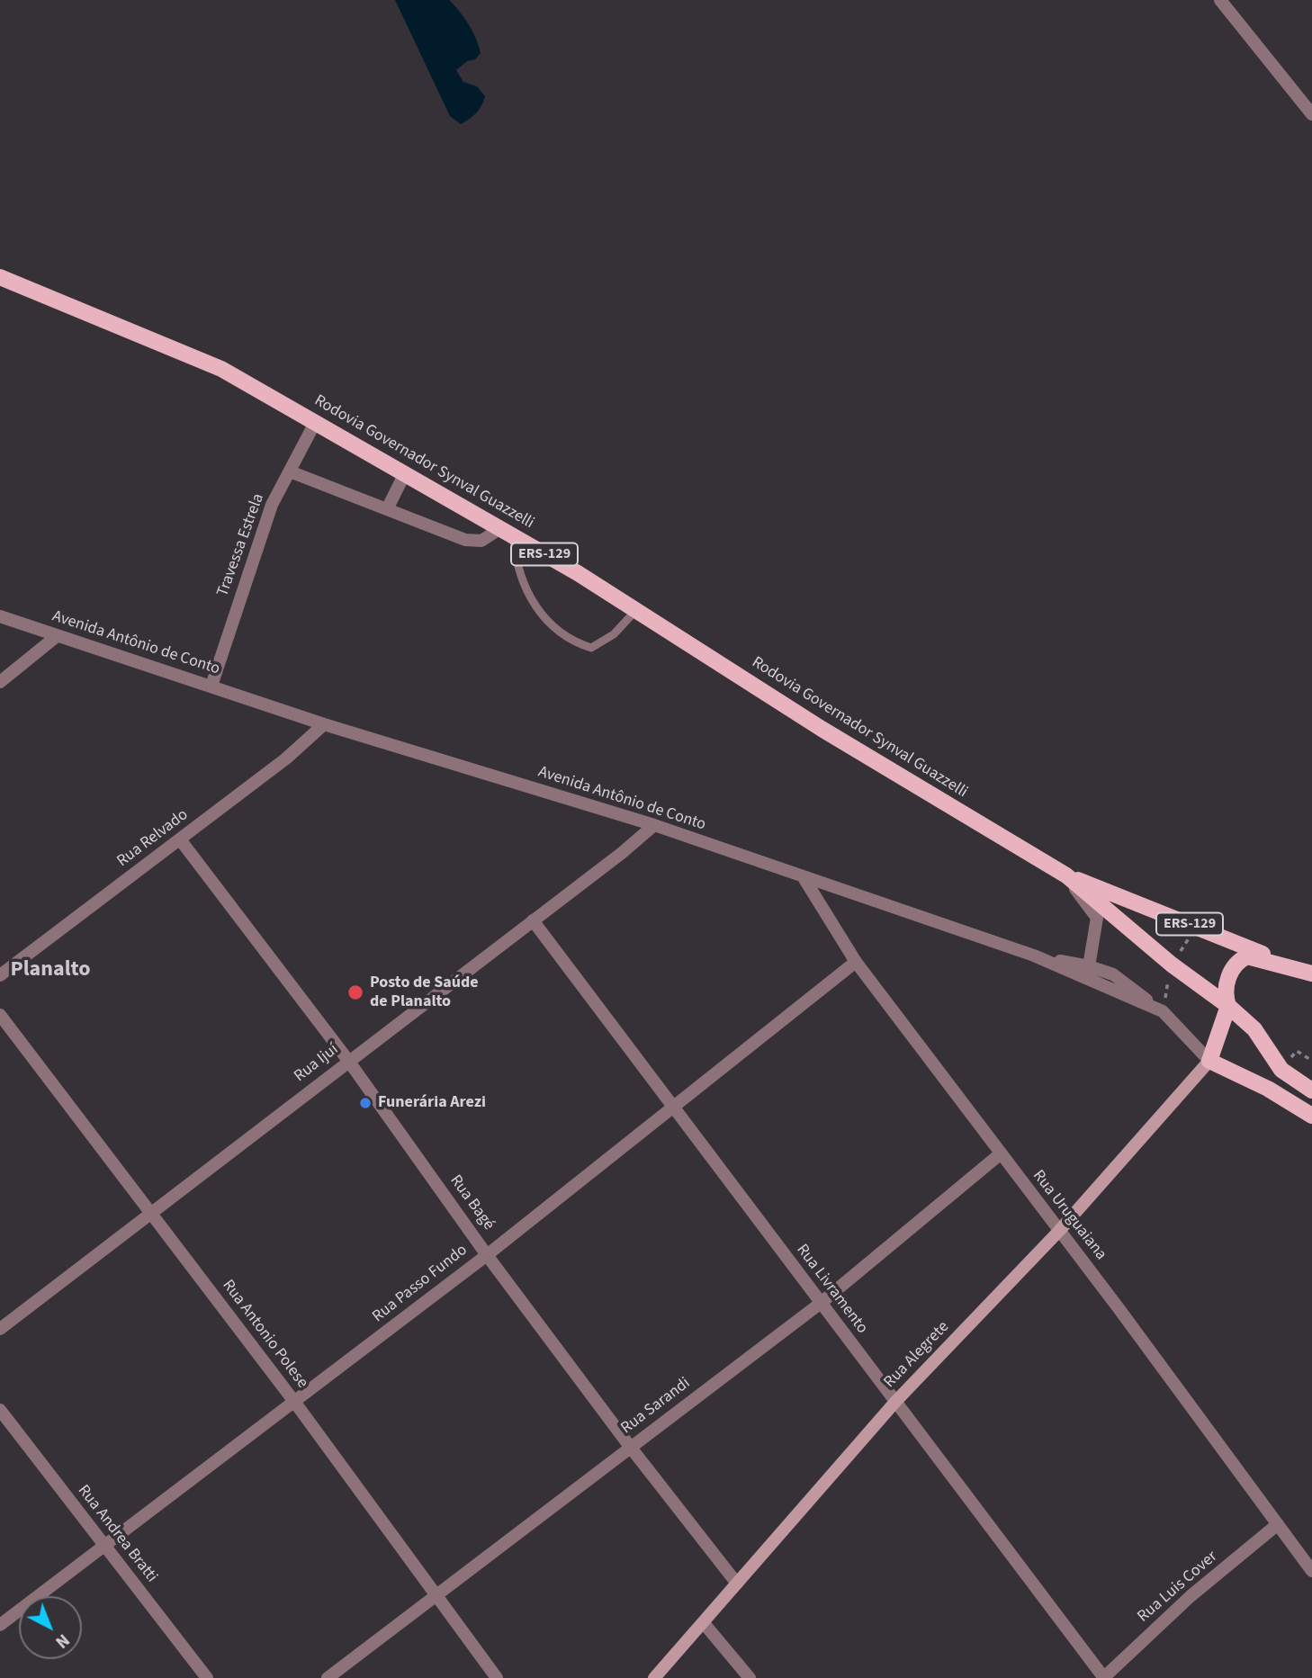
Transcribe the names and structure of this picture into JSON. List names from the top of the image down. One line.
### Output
{"streets":{"main road":["Rodovia Governador Synval Guazzelli","ERS-129"],"street":["Travessa Estrela","Avenida Antônio de Conto","Rua Relvado","Rua Ijuí","Rua Bagé","Rua Uruguaiana","Rua Passo Fundo","Rua Livramento","Rua Antonio Polese","Rua Alegrete","Rua Sarandi","Rua Andrea Bratti","Rua Luis Cover"]},"crossings":[["Rodovia Governador Synval Guazzelli","Travessa Estrela"],["Travessa Estrela","Avenida Antônio de Conto"],["Avenida Antônio de Conto","Rua Relvado"],["Avenida Antônio de Conto","Rua Ijuí"],["Avenida Antônio de Conto","Rua Uruguaiana"],["Avenida Antônio de Conto","Rua Alegrete"],["Rua Relvado","Rua Bagé"],["Rua Ijuí","Rua Bagé"],["Rua Ijuí","Rua Livramento"],["Rua Ijuí","Rua Antonio Polese"],["Rua Bagé","Rua Passo Fundo"],["Rua Bagé","Rua Alegrete"],["Rua Bagé","Rua Sarandi"],["Rua Uruguaiana","Rua Passo Fundo"],["Rua Uruguaiana","Rua Alegrete"],["Rua Uruguaiana","Rua Sarandi"],["Rua Uruguaiana","Rua Luis Cover"],["Rua Passo Fundo","Rua Livramento"],["Rua Passo Fundo","Rua Antonio Polese"],["Rua Passo Fundo","Rua Andrea Bratti"],["Rua Livramento","Rua Alegrete"],["Rua Livramento","Rua Sarandi"],["Rua Livramento","Rua Luis Cover"],["Rua Antonio Polese","Rua Sarandi"]],"districts":["Planalto"],"places":["Posto de Saúde de Planalto","Funerária Arezi"],"north":"bottom right"}
